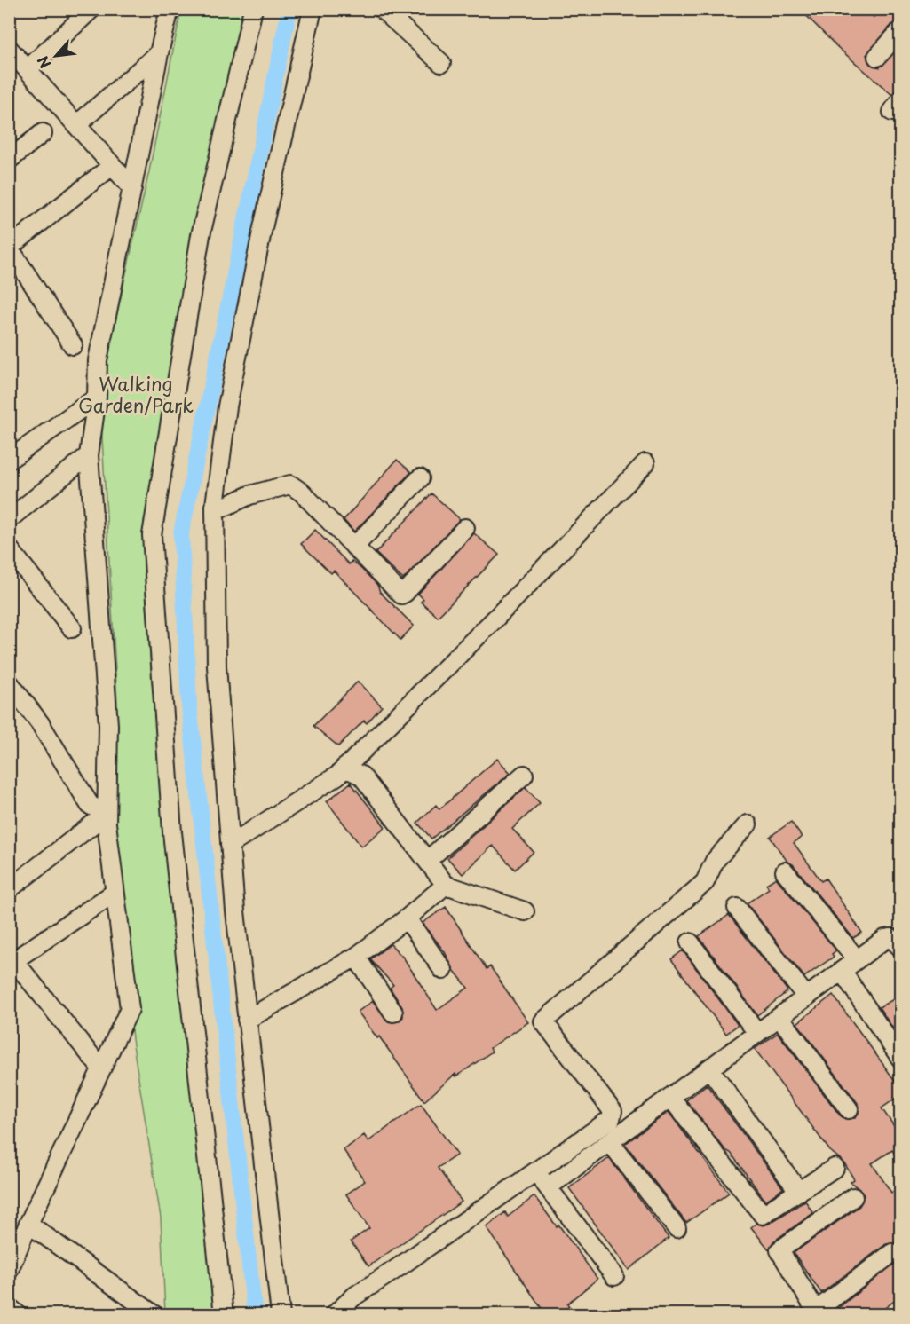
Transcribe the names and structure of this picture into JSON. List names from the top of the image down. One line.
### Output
{"parks":["Walking Garden/Park"],"north":"bottom left"}
